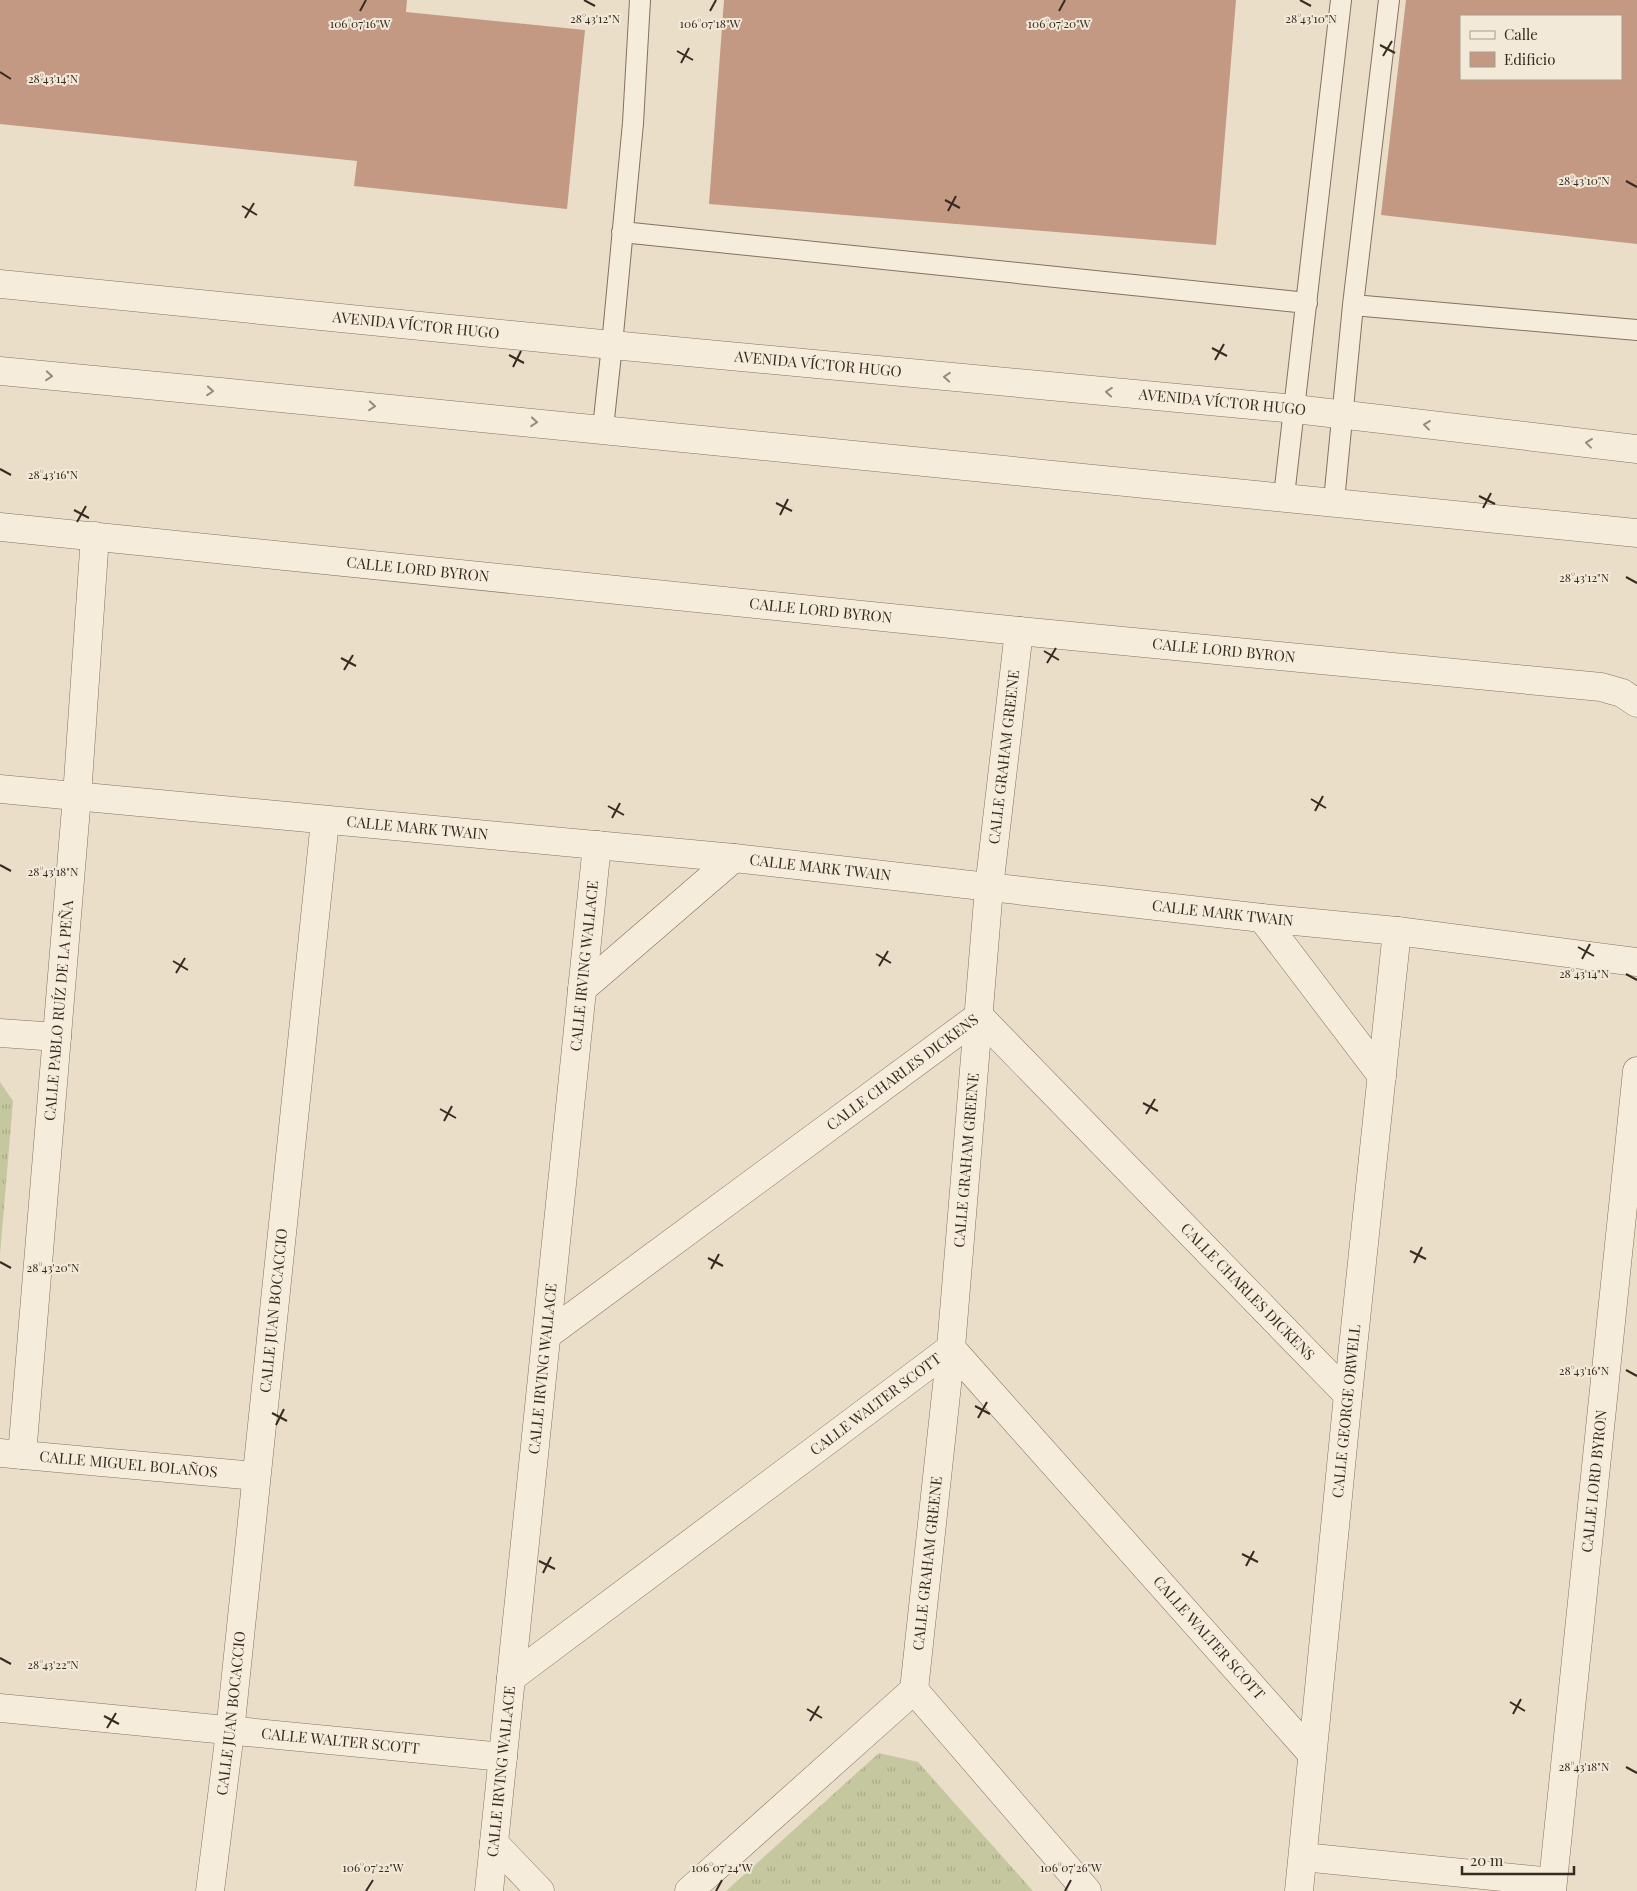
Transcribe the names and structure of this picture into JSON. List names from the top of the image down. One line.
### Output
{"streets":{"street":["AVENIDA VÍCTOR HUGO","CALLE LORD BYRON","CALLE GRAHAM GREENE","CALLE MARK TWAIN","CALLE IRVING WALLACE","CALLE PABLO RUÍZ DE LA PEÑA","CALLE CHARLES DICKENS","CALLE JUAN BOCACCIO","CALLE WALTER SCOTT","CALLE GEORGE ORWELL","CALLE MIGUEL BOLAÑOS"]},"crossings":[["CALLE LORD BYRON","CALLE GRAHAM GREENE"],["CALLE LORD BYRON","CALLE PABLO RUÍZ DE LA PEÑA"],["CALLE GRAHAM GREENE","CALLE MARK TWAIN"],["CALLE GRAHAM GREENE","CALLE CHARLES DICKENS"],["CALLE GRAHAM GREENE","CALLE WALTER SCOTT"],["CALLE MARK TWAIN","CALLE IRVING WALLACE"],["CALLE MARK TWAIN","CALLE PABLO RUÍZ DE LA PEÑA"],["CALLE MARK TWAIN","CALLE JUAN BOCACCIO"],["CALLE MARK TWAIN","CALLE GEORGE ORWELL"],["CALLE IRVING WALLACE","CALLE CHARLES DICKENS"],["CALLE IRVING WALLACE","CALLE WALTER SCOTT"],["CALLE PABLO RUÍZ DE LA PEÑA","CALLE MIGUEL BOLAÑOS"],["CALLE CHARLES DICKENS","CALLE GEORGE ORWELL"],["CALLE JUAN BOCACCIO","CALLE WALTER SCOTT"],["CALLE JUAN BOCACCIO","CALLE MIGUEL BOLAÑOS"],["CALLE WALTER SCOTT","CALLE GEORGE ORWELL"]],"legend":["Calle","Edificio"],"scale_bar":"20 m","coordinates":["28°43'10\"N","28°43'12\"N","106°07'16\"W","106°07'18\"W","106°07'20\"W","28°43'14\"N","28°43'16\"N","28°43'18\"N","28°43'20\"N","28°43'22\"N","106°07'22\"W","106°07'24\"W","106°07'26\"W"]}
